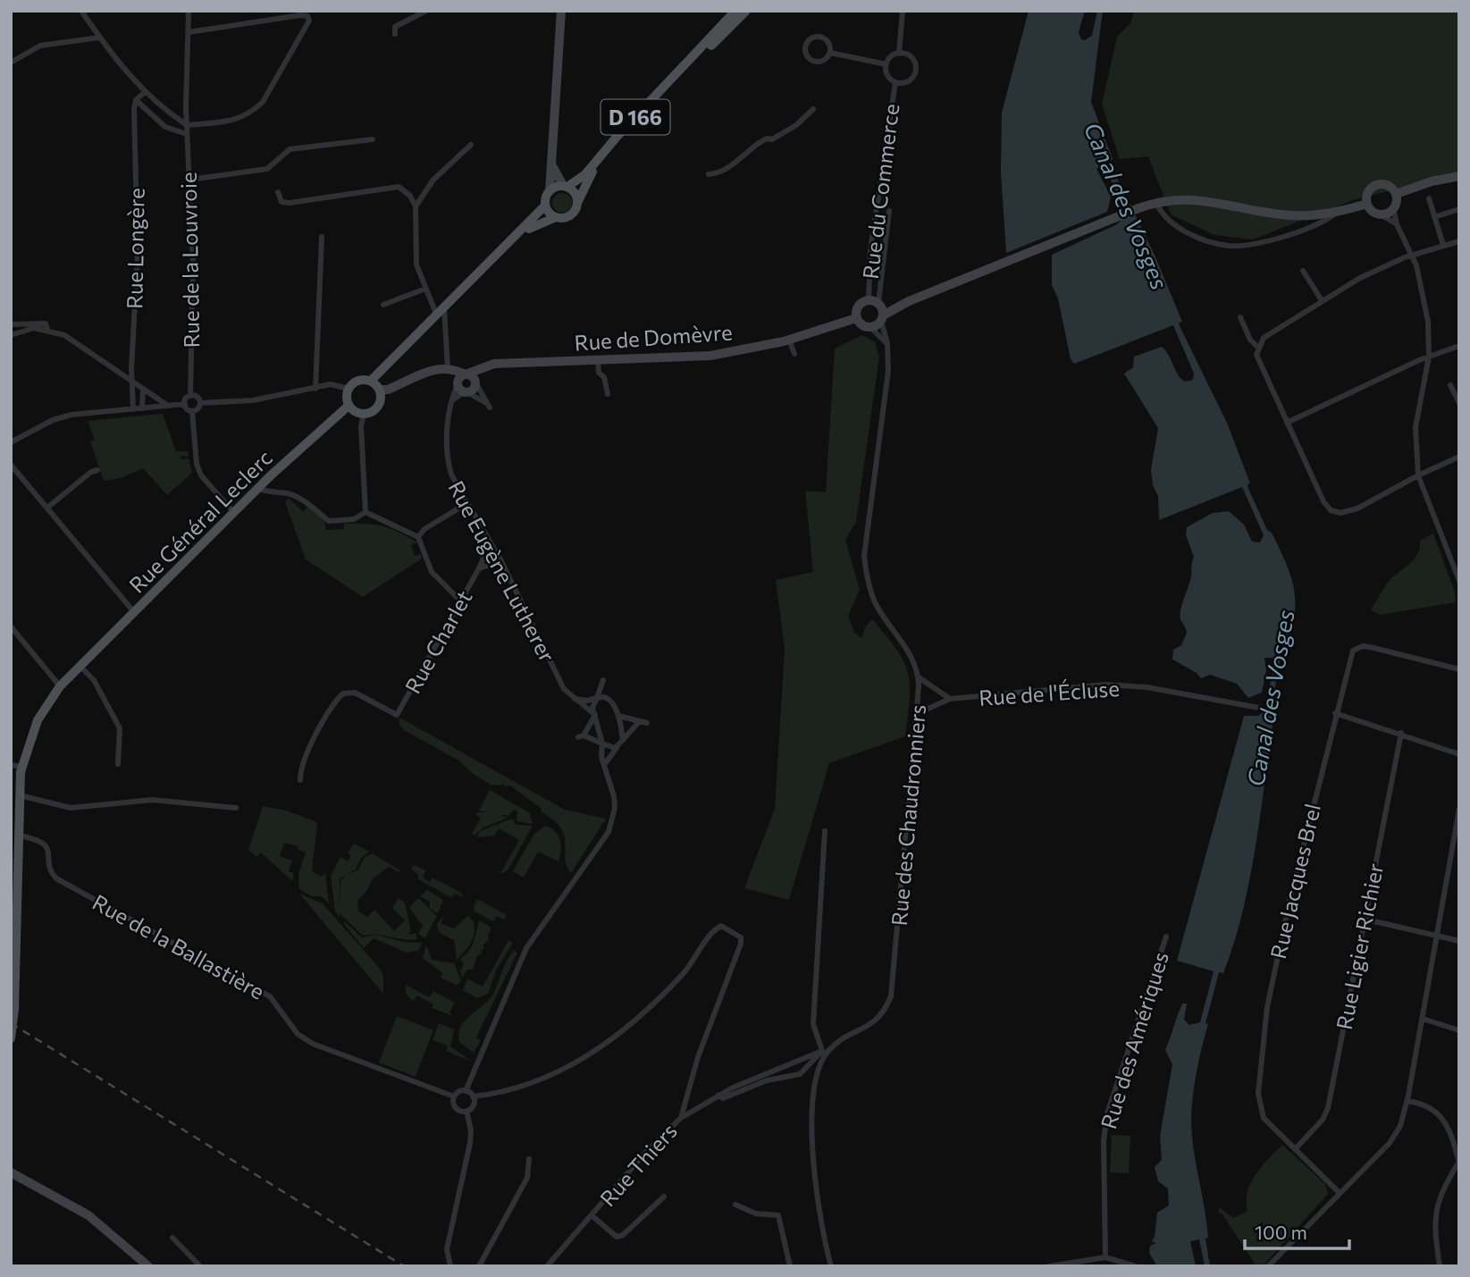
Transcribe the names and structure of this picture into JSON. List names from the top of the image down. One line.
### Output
{"streets":{"main road":["D 166","Rue Général Leclerc"],"street":["Rue du Commerce","Rue Longère","Rue de la Louvroie","Rue de Domèvre","Rue Eugène Lutherer","Rue Charlet","Rue de l'Écluse","Rue des Chaudronniers","Rue Jacques Brel","Rue de la Ballastière","Rue Ligier Richier","Rue des Amériques","Rue Thiers"]},"crossings":[["Rue du Commerce","Rue de Domèvre"],["Rue du Commerce","Rue des Chaudronniers"],["Rue de Domèvre","Rue Eugène Lutherer"],["Rue de Domèvre","Rue des Chaudronniers"],["Rue Général Leclerc","Rue de la Ballastière"],["Rue Eugène Lutherer","Rue Charlet"],["Rue de l'Écluse","Rue des Chaudronniers"],["Rue des Chaudronniers","Rue Thiers"],["Rue Jacques Brel","Rue Ligier Richier"]],"water":["Canal des Vosges"],"scale_bar":"100 m"}
